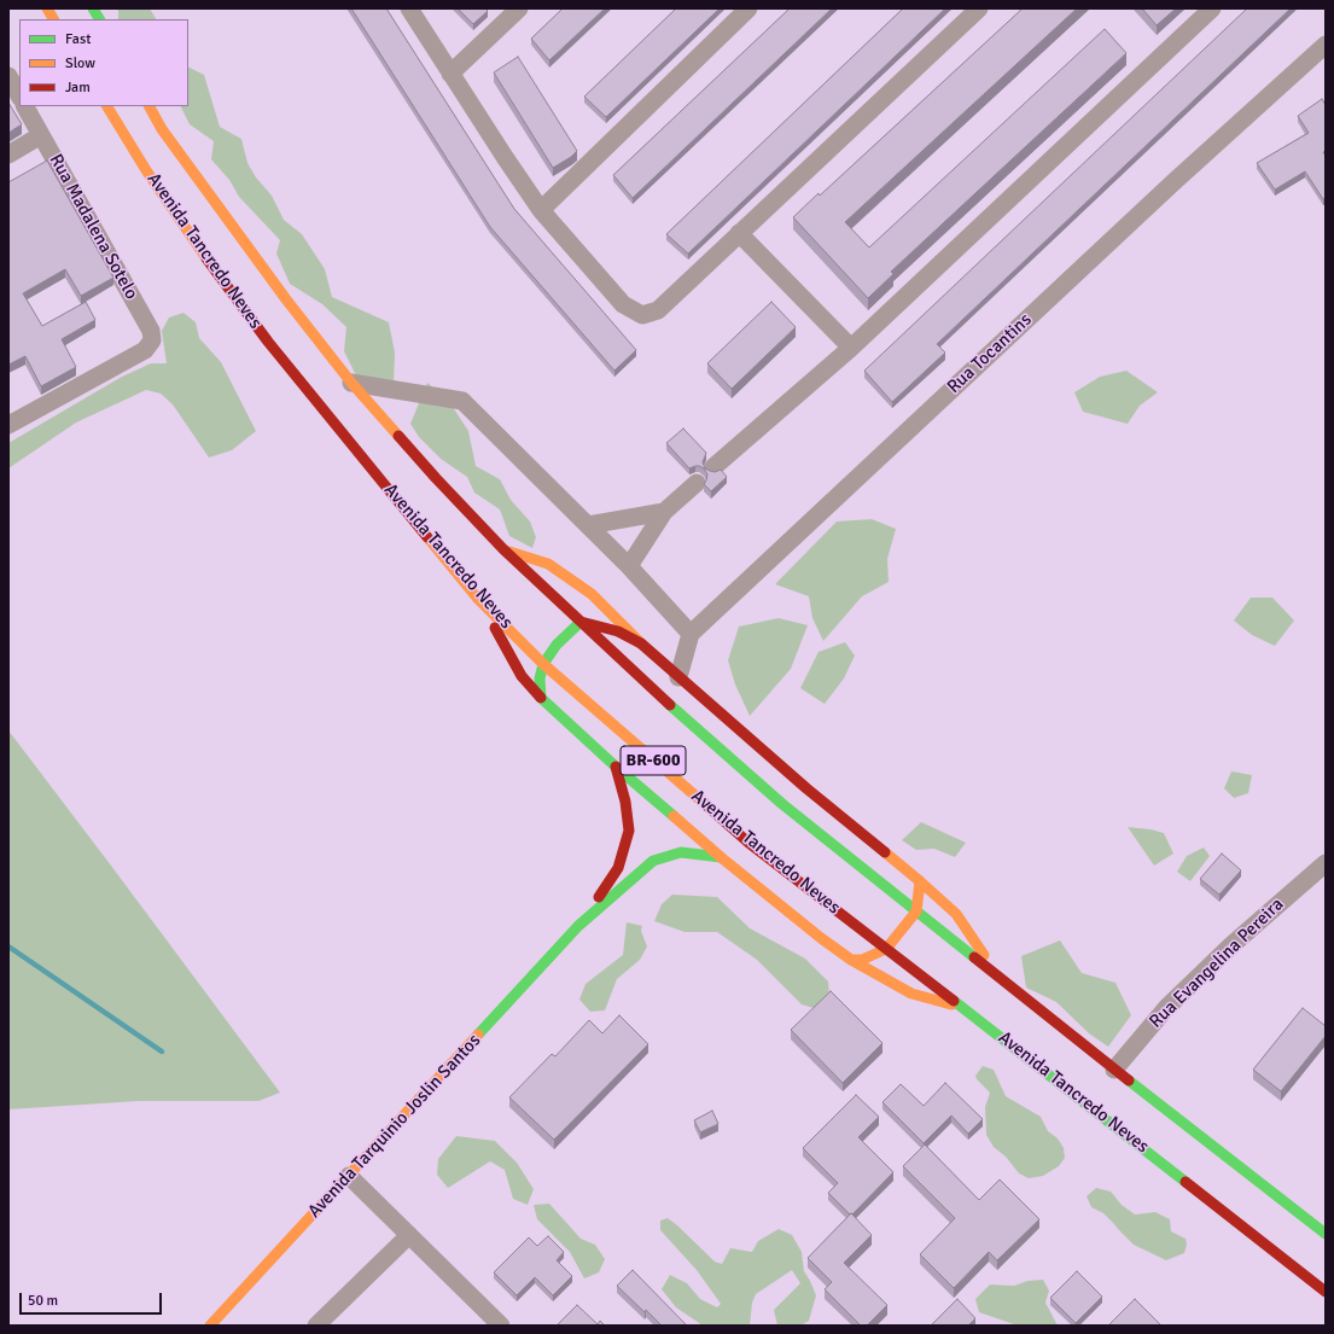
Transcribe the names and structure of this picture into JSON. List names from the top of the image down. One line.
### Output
{"streets":{"main road":["Avenida Tancredo Neves","BR-600","Avenida Tarquinio Joslin Santos"],"street":["Rua Madalena Sotelo","Rua Tocantins","Rua Evangelina Pereira"]},"crossings":[["Avenida Tancredo Neves","Rua Evangelina Pereira"]],"legend":["Fast","Slow","Jam"],"scale_bar":"50 m"}
